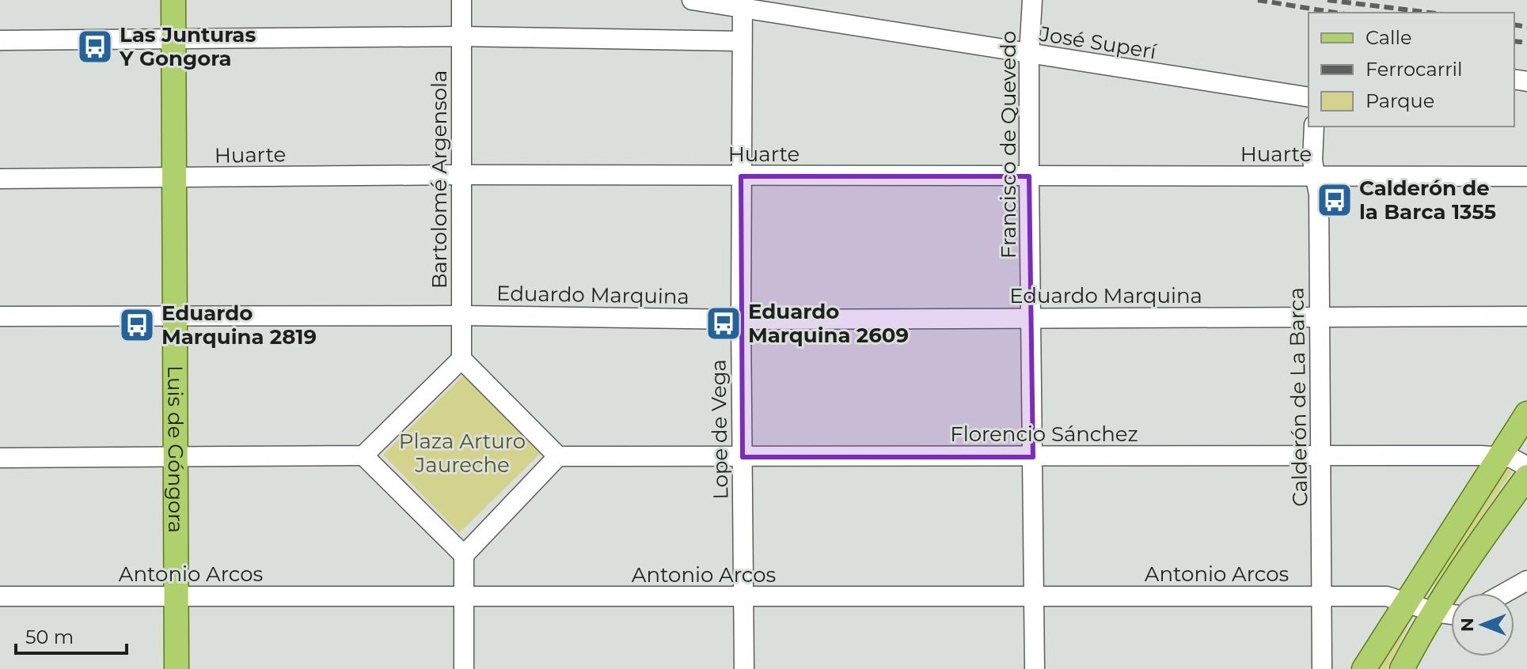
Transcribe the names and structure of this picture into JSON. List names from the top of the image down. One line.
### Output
{"streets":{"main road":["Luis de Góngora"],"street":["José Superí","Francisco de Quevedo","Huarte","Bartolomé Argensola","Eduardo Marquina","Calderón de La Barca","Lope de Vega","Florencio Sánchez","Antonio Arcos"]},"crossings":[["José Superí","Francisco de Quevedo"],["José Superí","Lope de Vega"],["Francisco de Quevedo","Huarte"],["Francisco de Quevedo","Eduardo Marquina"],["Francisco de Quevedo","Florencio Sánchez"],["Francisco de Quevedo","Antonio Arcos"],["Huarte","Bartolomé Argensola"],["Huarte","Calderón de La Barca"],["Huarte","Lope de Vega"],["Huarte","Luis de Góngora"],["Bartolomé Argensola","Eduardo Marquina"],["Eduardo Marquina","Calderón de La Barca"],["Eduardo Marquina","Lope de Vega"],["Eduardo Marquina","Luis de Góngora"],["Calderón de La Barca","Florencio Sánchez"],["Calderón de La Barca","Antonio Arcos"],["Lope de Vega","Florencio Sánchez"],["Lope de Vega","Antonio Arcos"],["Luis de Góngora","Antonio Arcos"]],"parks":["Plaza Arturo Jaureche"],"places":{"bus stop":["Las Junturas Y Gongora","Calderón de la Barca 1355","Eduardo Marquina 2609","Eduardo Marquina 2819"]},"legend":["Calle","Ferrocarril","Parque"],"scale_bar":"50 m","north":"left"}
